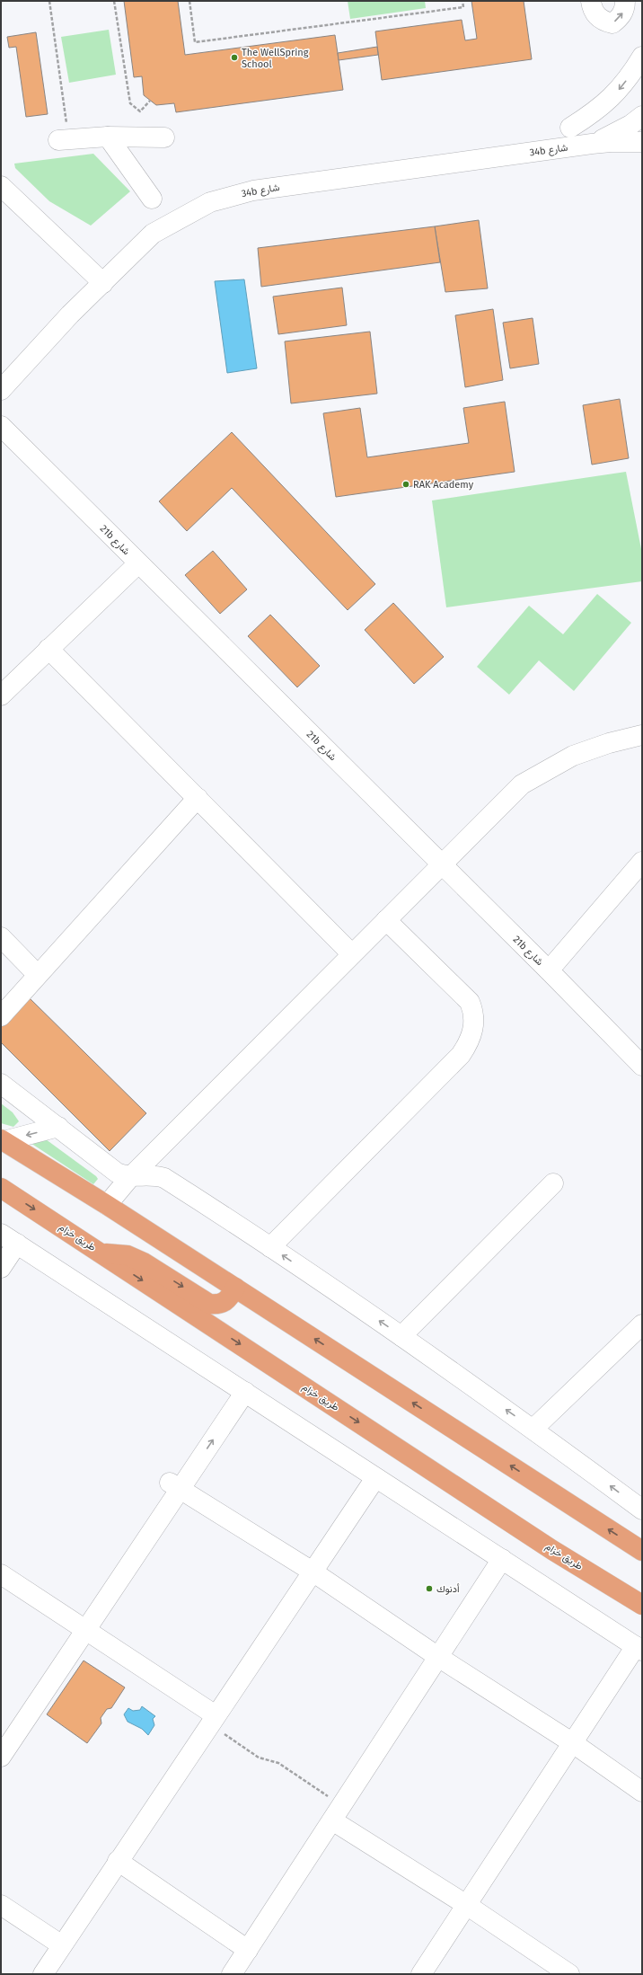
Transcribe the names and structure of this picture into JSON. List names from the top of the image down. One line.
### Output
{"streets":{"main road":["طريق خزام"],"street":["34b شارع","21b شارع"]},"places":["The WellSpring School","RAK Academy","أدنوك"]}
